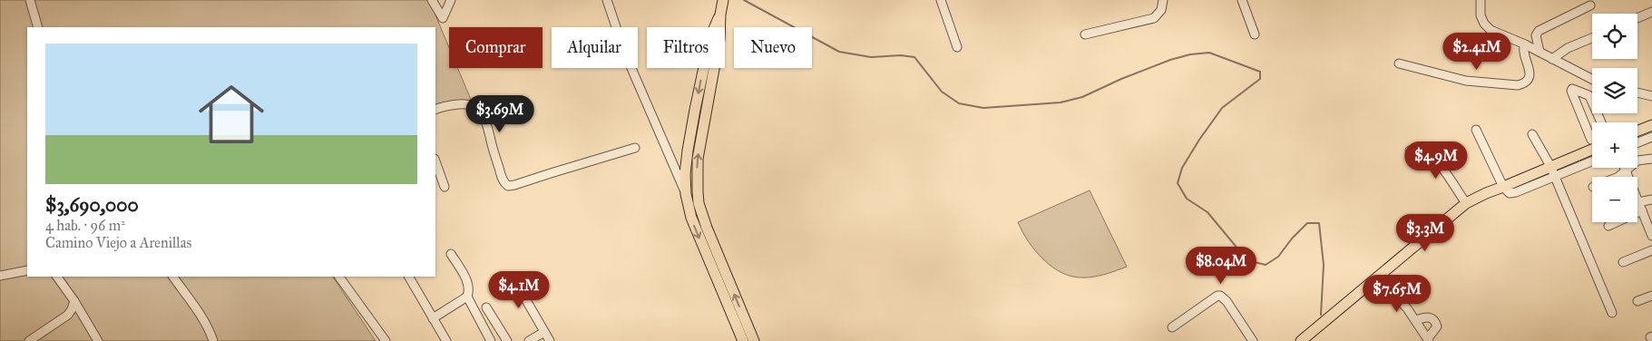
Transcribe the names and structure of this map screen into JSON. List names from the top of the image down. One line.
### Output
{"page":{"map_buttons":["+","−"],"chip":["Comprar","Alquilar","Filtros","Nuevo"],"list":[{"name":"$3,690,000","note":"4 hab. · 96 m² · Camino Viejo a Arenillas"}],"price":["$2.41M","$3.69M","$4.9M","$3.3M","$8.04M","$4.1M","$7.65M"]}}
